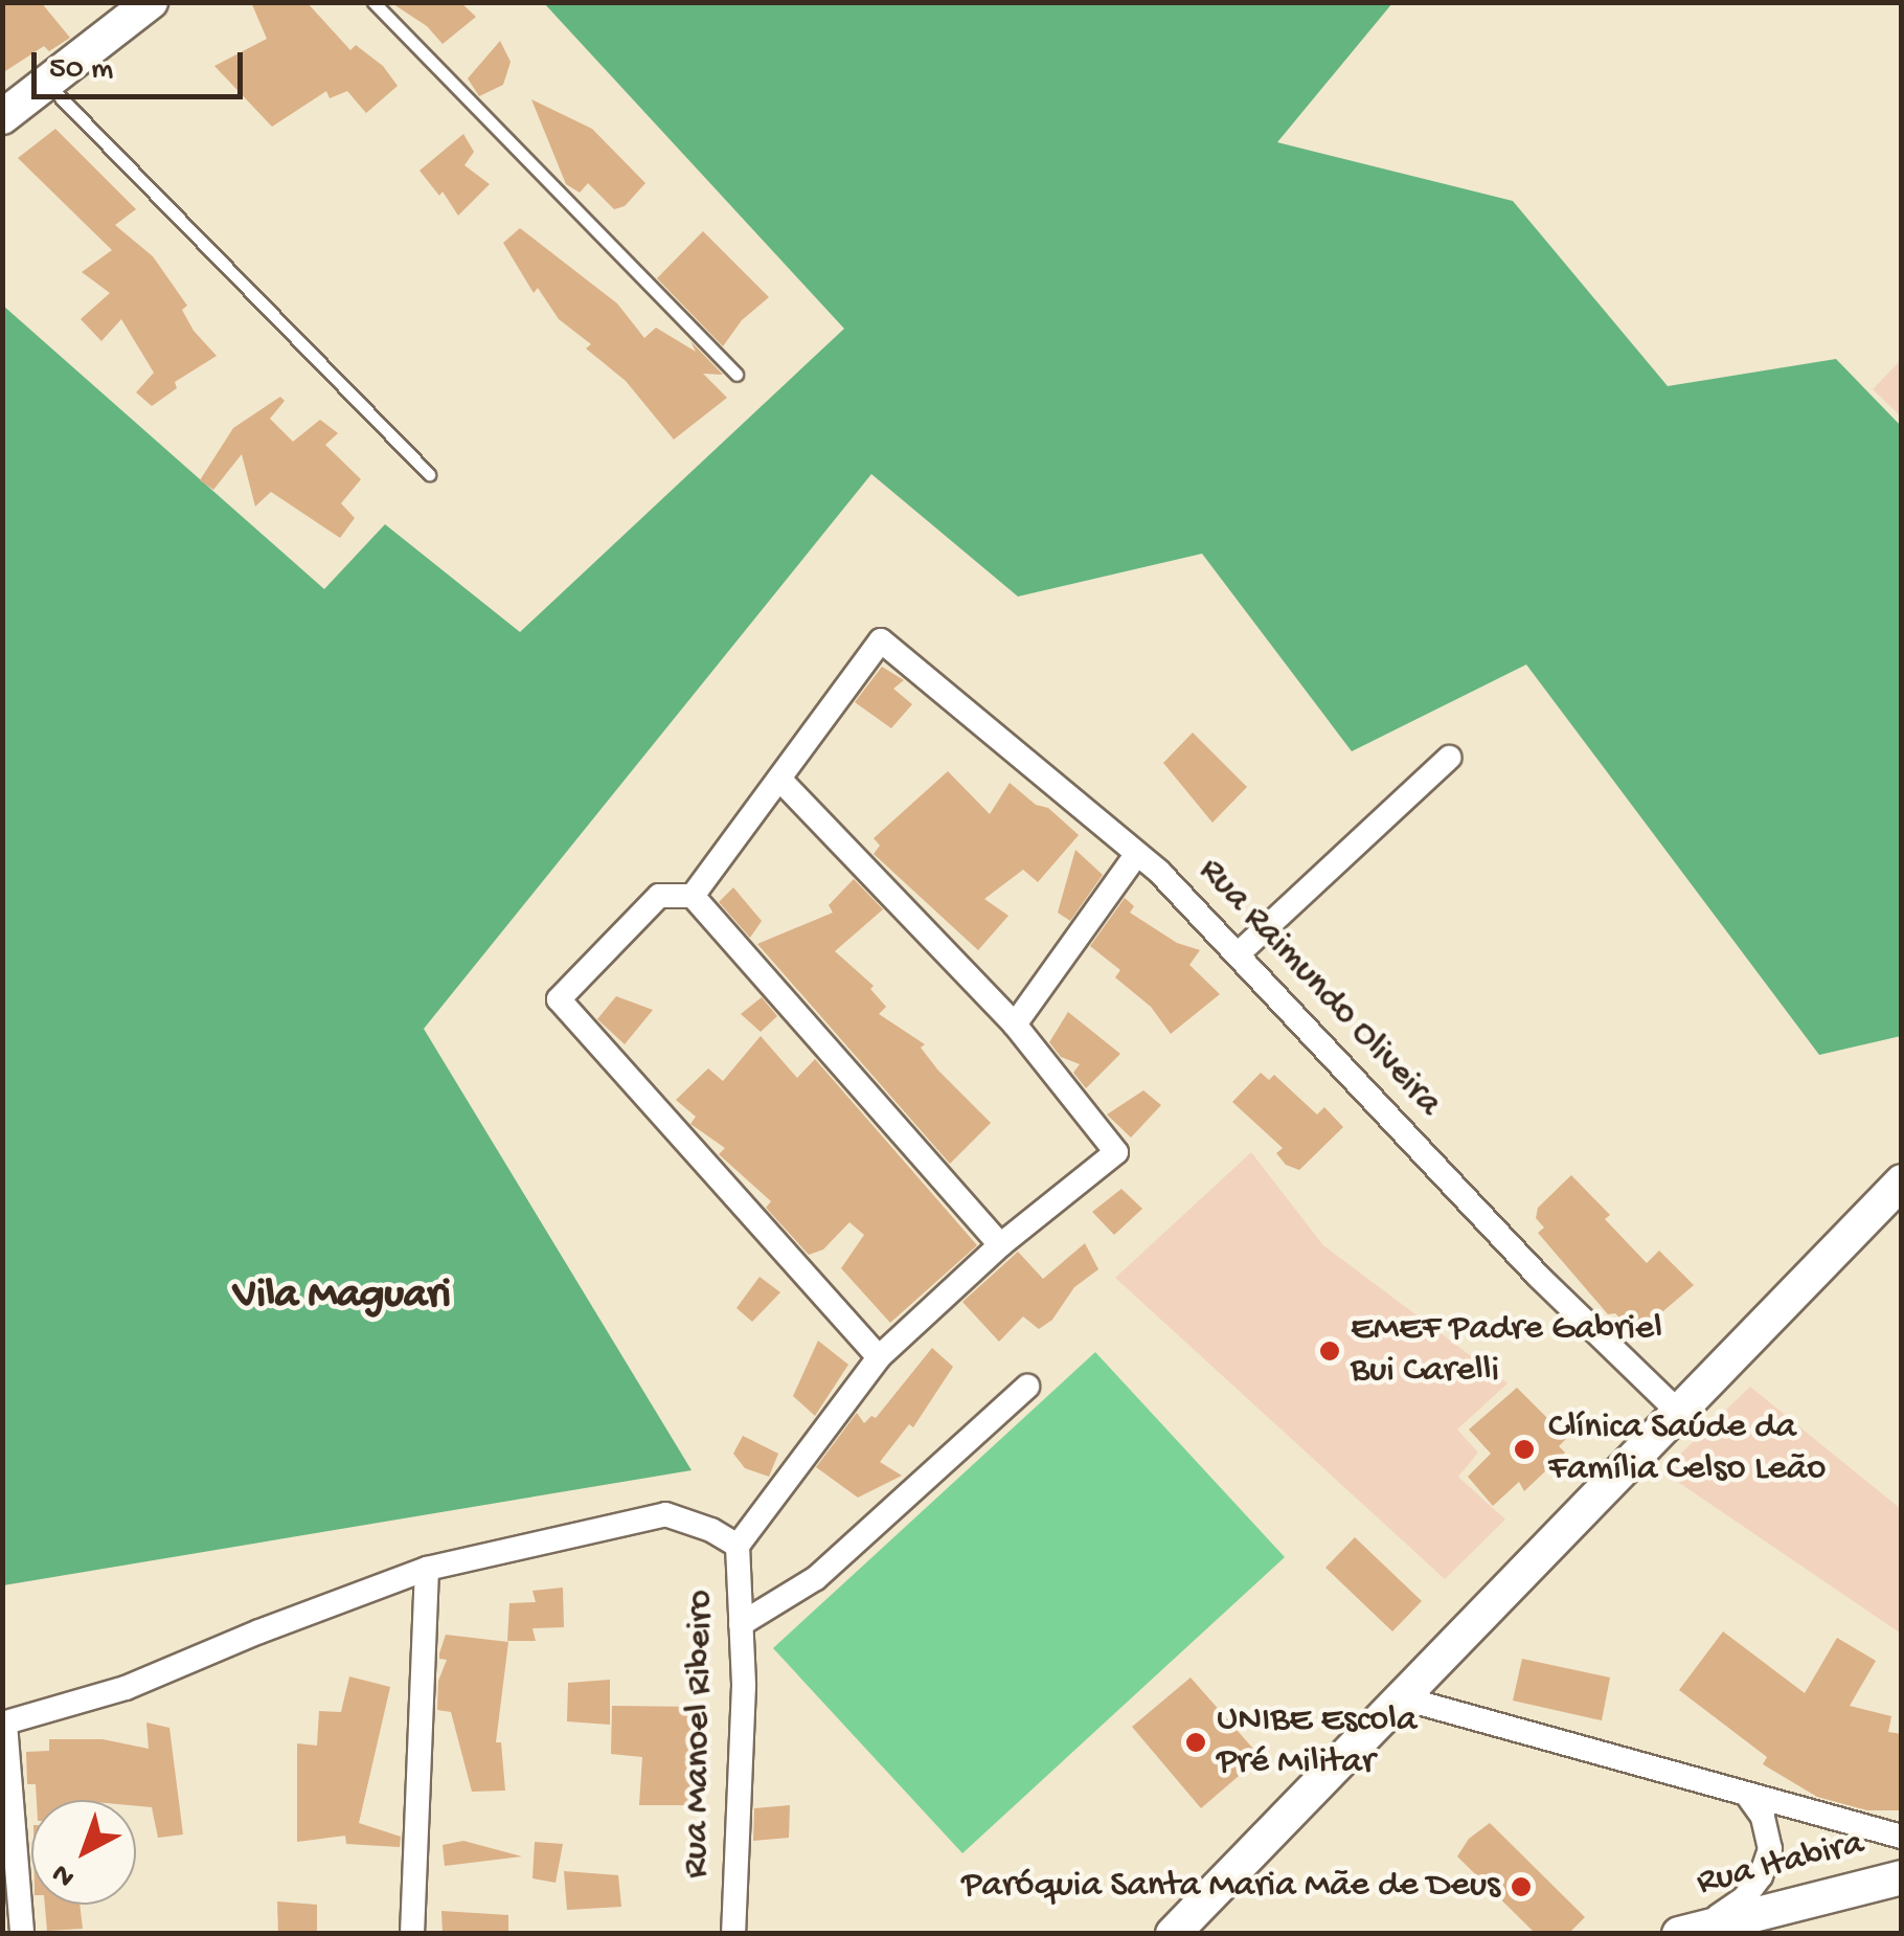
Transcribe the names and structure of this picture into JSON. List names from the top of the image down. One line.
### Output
{"streets":{"main road":["Rua Itabira"],"street":["Rua Raimundo Oliveira","Rua Manoel Ribeiro"]},"districts":["Vila Maguari"],"places":["EMEF Padre Gabriel Bui Carelli","Clínica Saúde da Família Celso Leão","UNIBE Escola Pré Militar","Paróquia Santa Maria Mãe de Deus"],"scale_bar":"50 m","north":"bottom left"}
